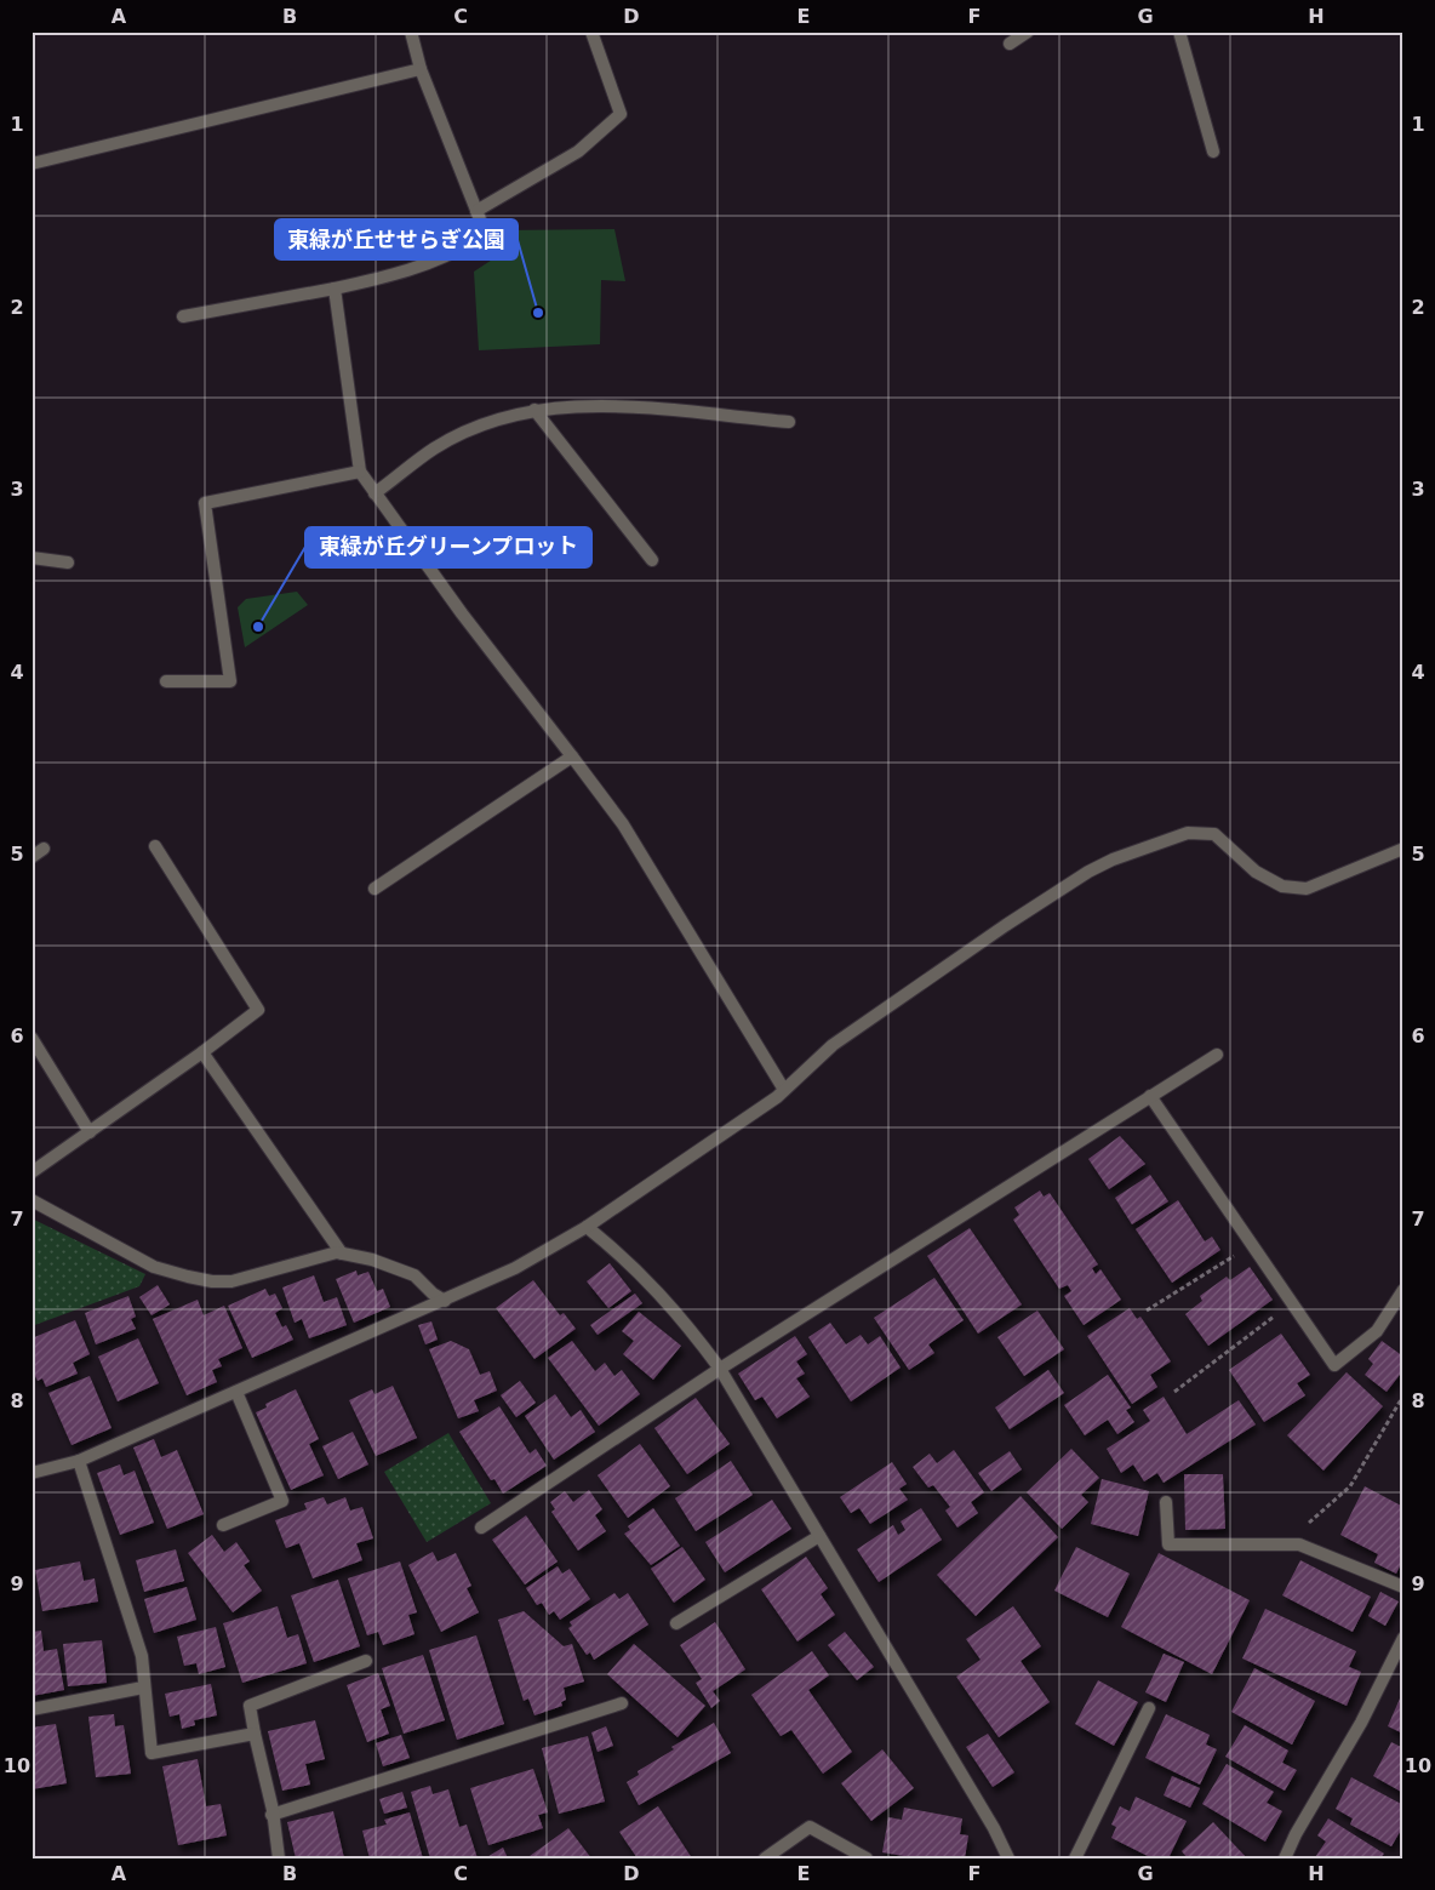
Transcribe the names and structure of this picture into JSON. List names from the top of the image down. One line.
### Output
{"places":["東緑が丘せせらぎ公園","東緑が丘グリーンプロット"],"grid":{"columns":["A","B","C","D","E","F","G","H"],"rows":["1","2","3","4","5","6","7","8","9","10"]}}
